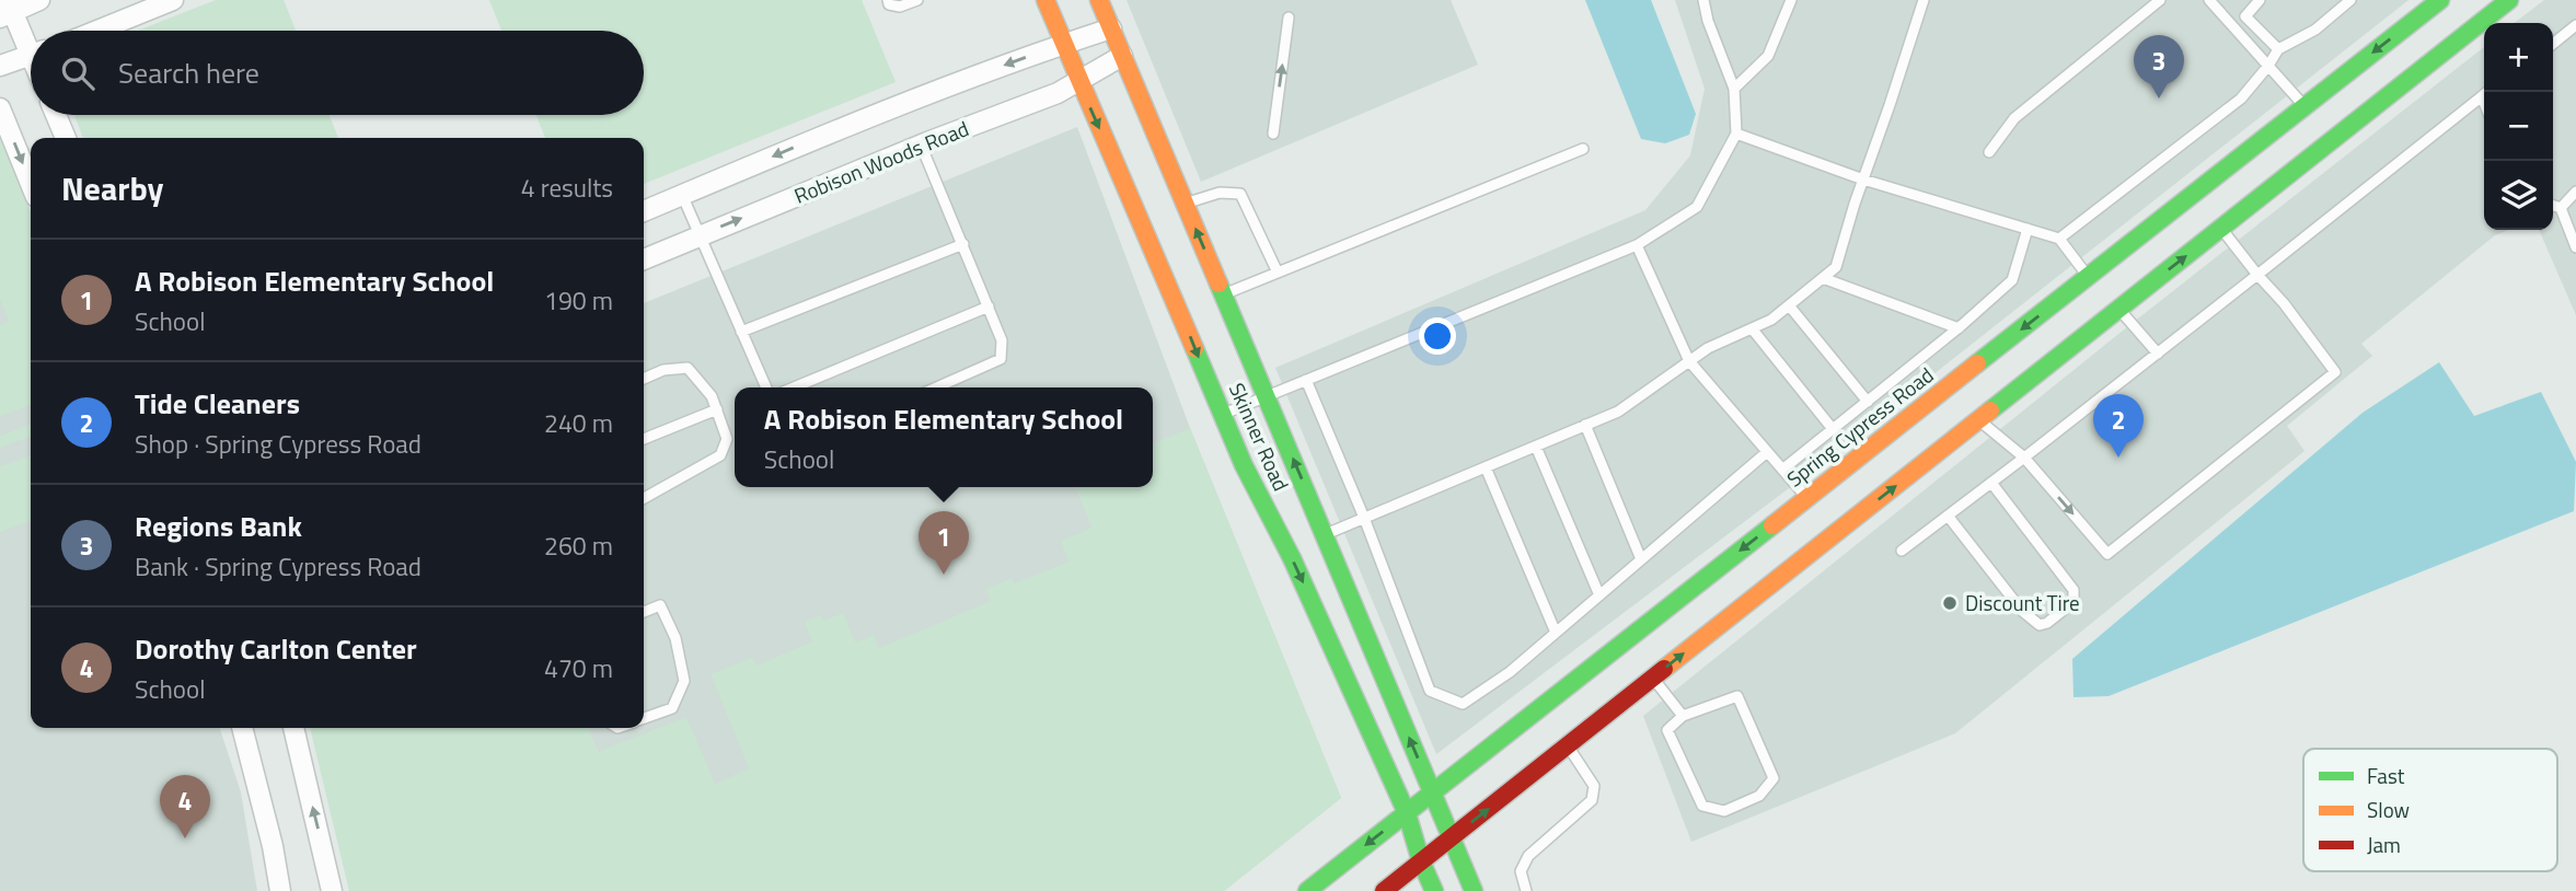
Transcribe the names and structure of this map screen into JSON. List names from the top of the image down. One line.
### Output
{"streets":{"main road":["Spring Cypress Road","Skinner Road"],"street":["Robison Woods Road"]},"crossings":[["Robison Woods Road","Skinner Road"],["Spring Cypress Road","Skinner Road"]],"places":["Discount Tire"],"legend":["Fast","Slow","Jam"],"page":{"map_buttons":["+","−"],"search":"Search here","pins":["3","2","1","4"],"heading":["Nearby","4 results"],"list":[{"mark":"1","name":"A Robison Elementary School","note":"School","value":"190 m"},{"mark":"2","name":"Tide Cleaners","note":"Shop · Spring Cypress Road","value":"240 m"},{"mark":"3","name":"Regions Bank","note":"Bank · Spring Cypress Road","value":"260 m"},{"mark":"4","name":"Dorothy Carlton Center","note":"School","value":"470 m"}],"popup":["A Robison Elementary School","School"]}}
